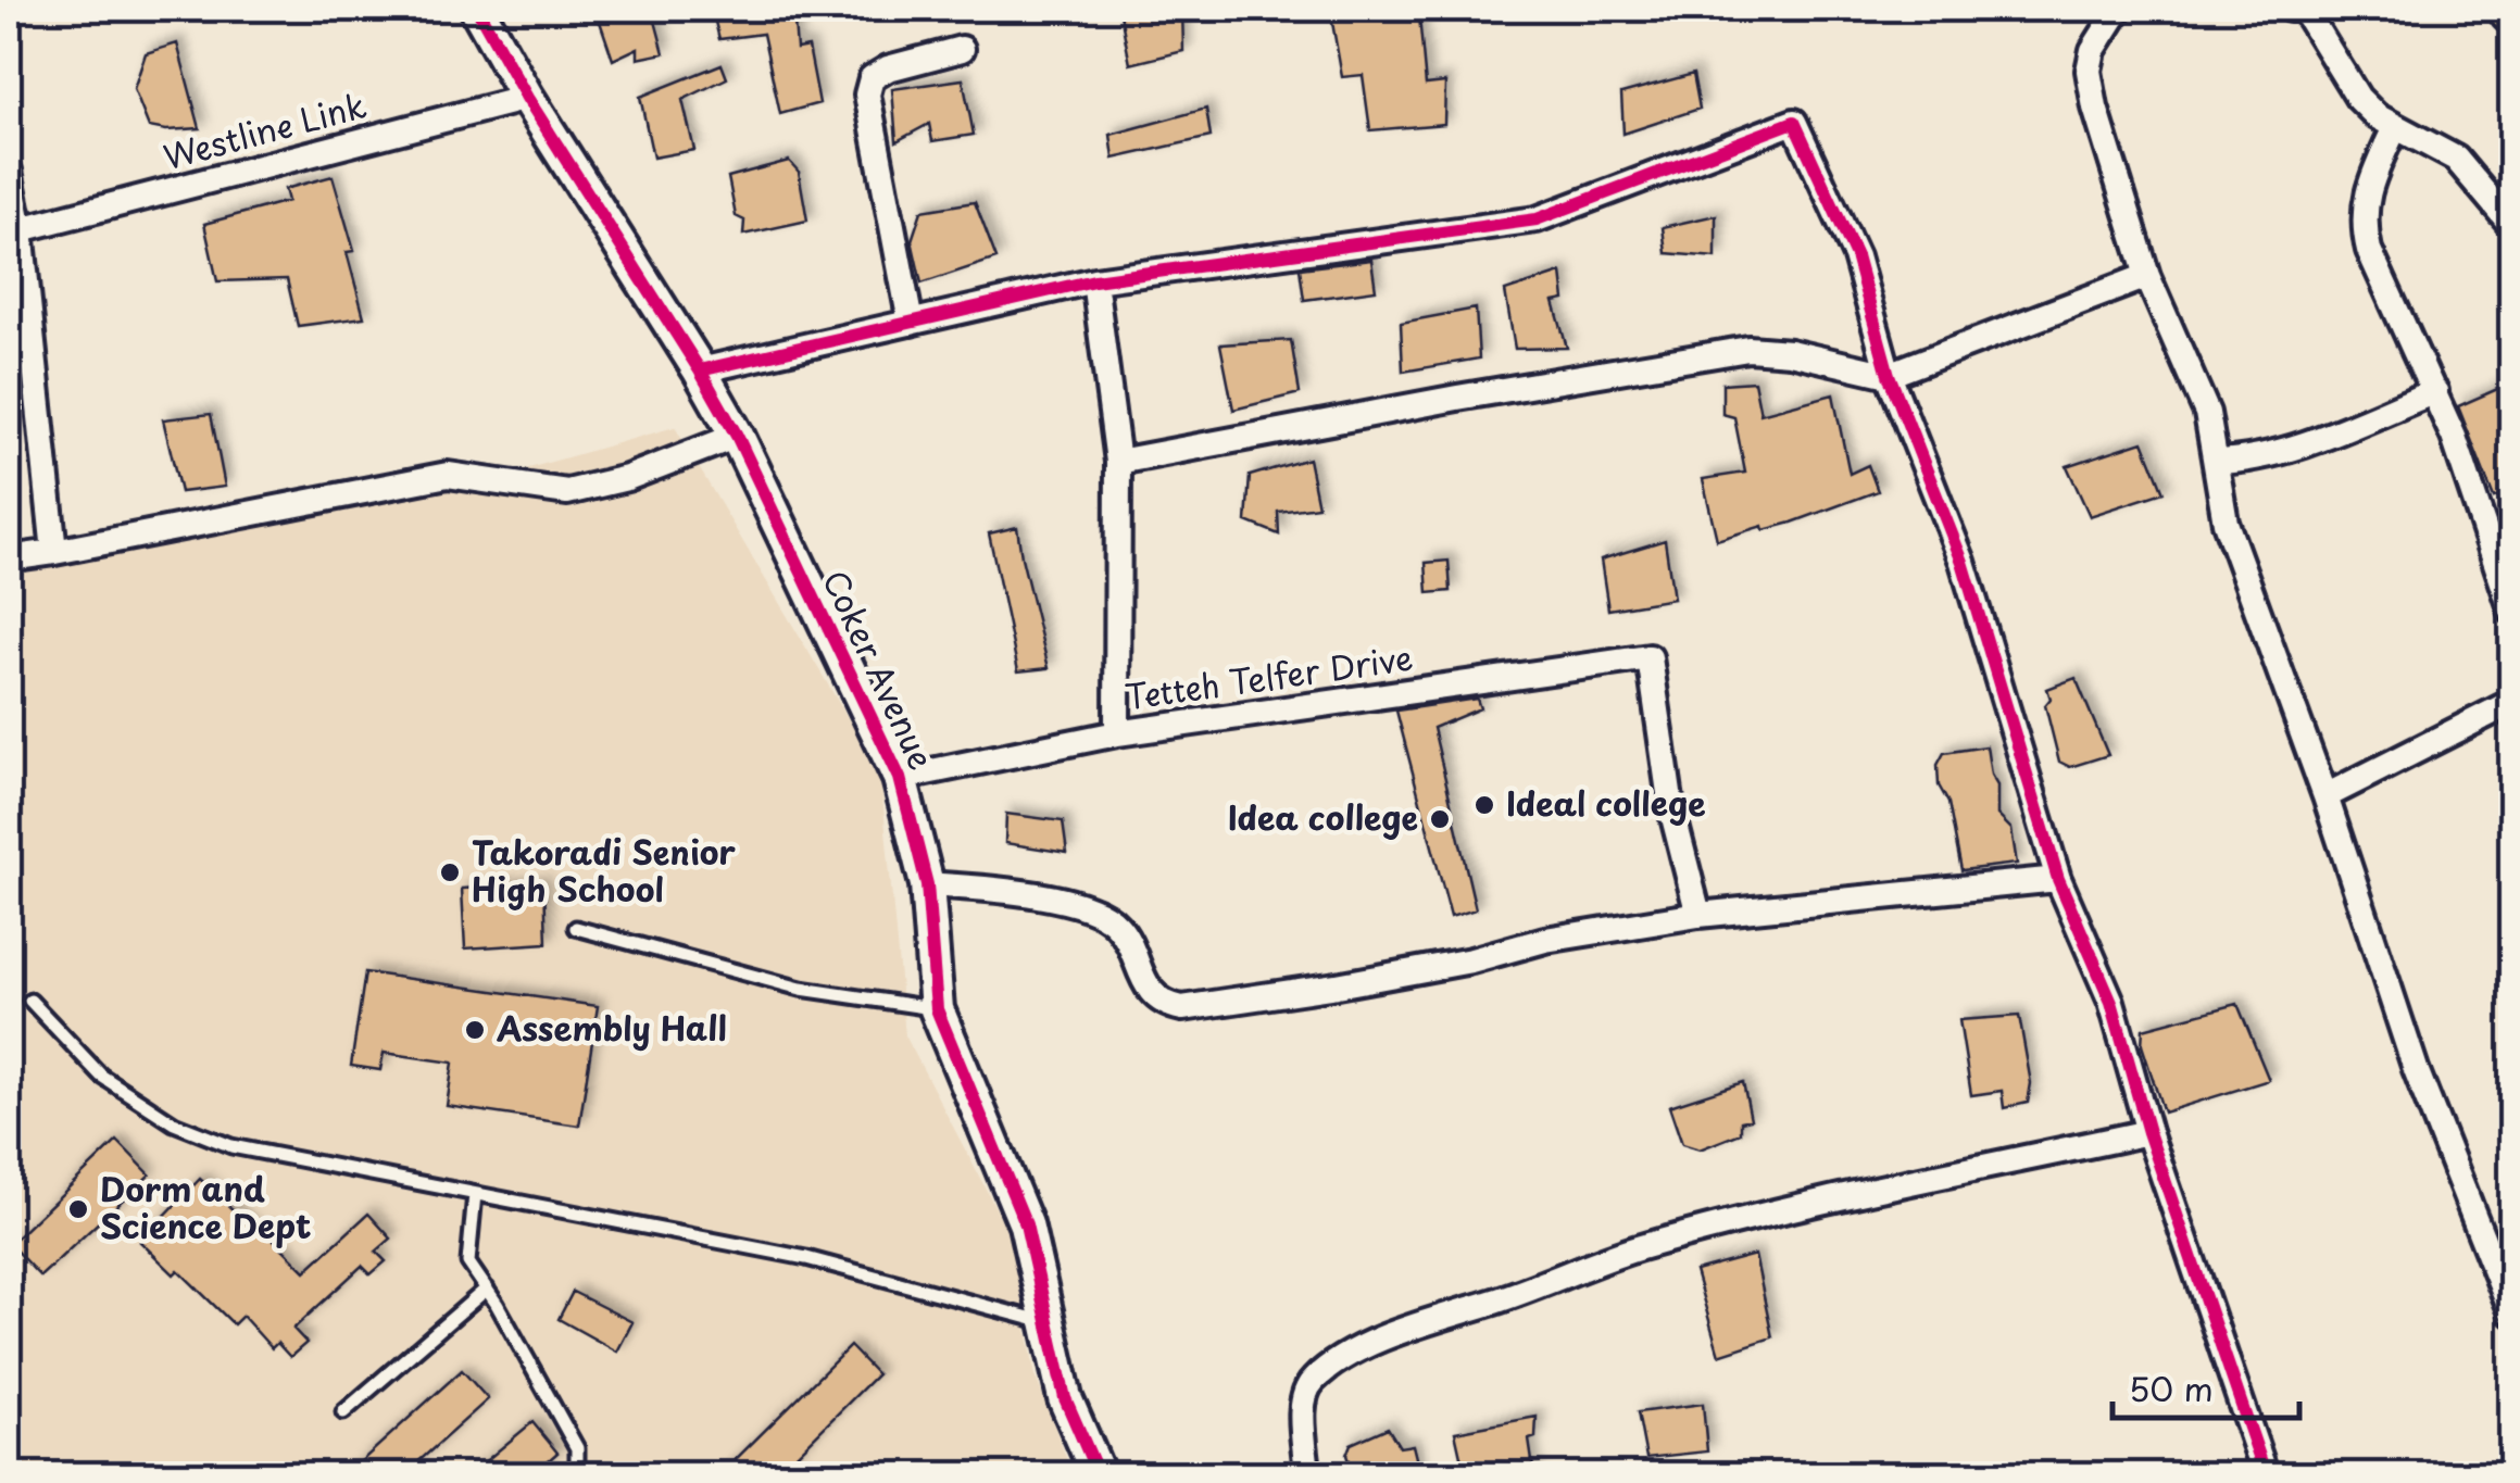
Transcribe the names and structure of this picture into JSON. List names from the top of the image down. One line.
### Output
{"streets":{"street":["Westline Link","Coker Avenue","Tetteh Telfer Drive"]},"crossings":[["Westline Link","Coker Avenue"],["Coker Avenue","Tetteh Telfer Drive"]],"places":["Ideal college","Idea college","Takoradi Senior High School","Assembly Hall","Dorm and Science Dept"],"scale_bar":"50 m"}
